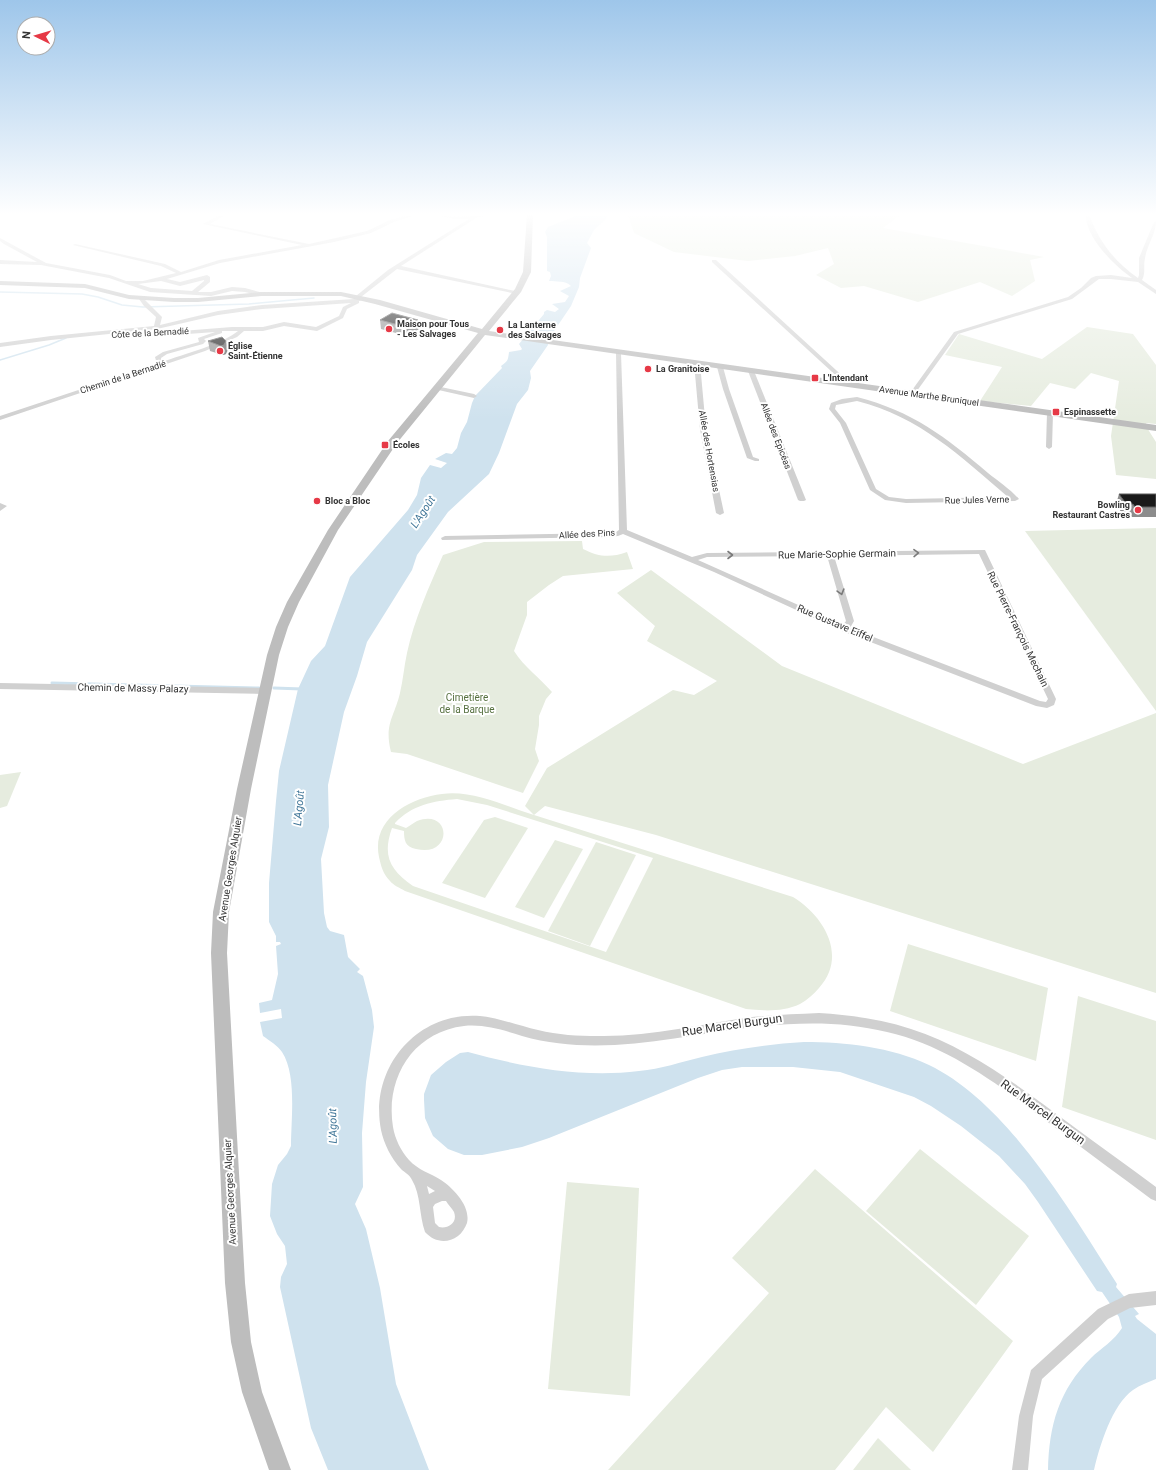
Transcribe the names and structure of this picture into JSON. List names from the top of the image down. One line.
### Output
{"streets":{"main road":["Avenue Marthe Bruniquel","Avenue Georges Alquier"],"street":["Côte de la Bernadié","Chemin de la Bernadié","Allée des Epicéas","Allée des Hortensias","Rue Jules Verne","Allée des Pins","Rue Marie-Sophie Germain","Rue Gustave Eiffel","Rue Pierre-François Mechain","Chemin de Massy Palazy","Rue Marcel Burgun"]},"crossings":[["Côte de la Bernadié","Chemin de la Bernadié"],["Côte de la Bernadié","Avenue Marthe Bruniquel"],["Avenue Marthe Bruniquel","Allée des Epicéas"],["Avenue Marthe Bruniquel","Allée des Hortensias"],["Avenue Marthe Bruniquel","Allée des Pins"],["Avenue Marthe Bruniquel","Avenue Georges Alquier"],["Allée des Pins","Rue Gustave Eiffel"],["Rue Marie-Sophie Germain","Rue Gustave Eiffel"],["Rue Marie-Sophie Germain","Rue Pierre-François Mechain"],["Rue Gustave Eiffel","Rue Pierre-François Mechain"],["Chemin de Massy Palazy","Avenue Georges Alquier"]],"one_way":["Rue Marie-Sophie Germain"],"water":["L'Agoût"],"parks":["Cimetière de la Barque"],"places":{"other":["Maison pour Tous - Les Salvages","La Lanterne des Salvages","Église Saint-Étienne","La Granitoise","Bloc a Bloc","Bowling Restaurant Castres"],"transit":["L'Intendant","Espinassette","Écoles"]},"north":"left"}
